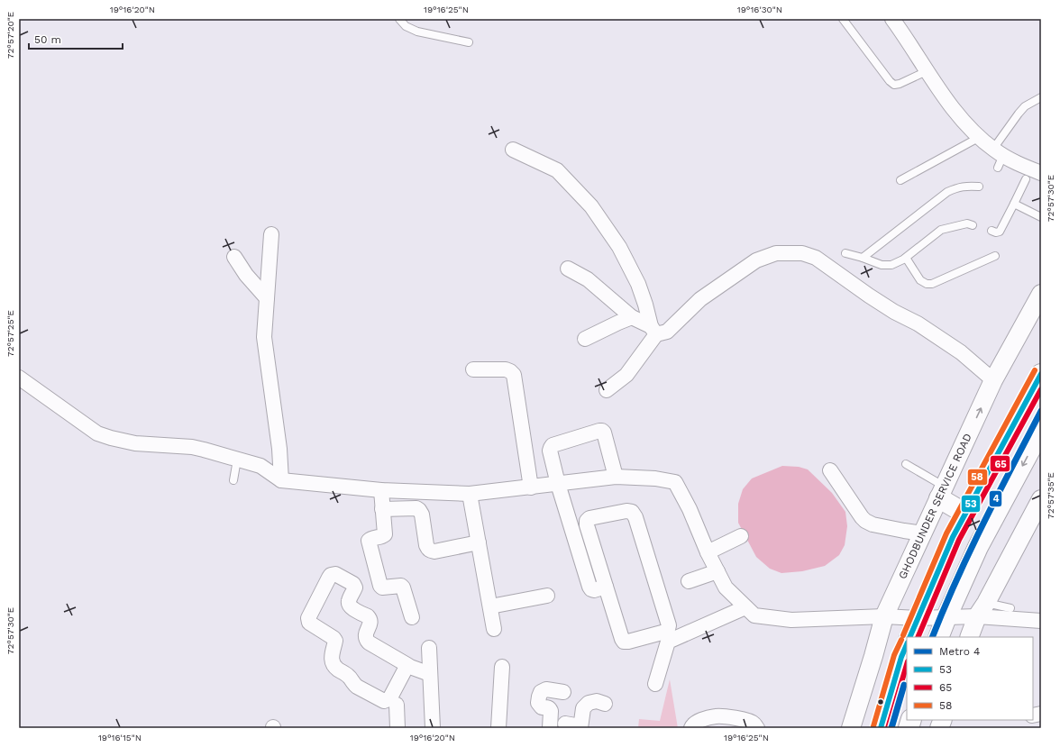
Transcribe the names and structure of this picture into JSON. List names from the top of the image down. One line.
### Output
{"streets":{"street":["GHODBUNDER SERVICE ROAD"]},"lines":["transit line 58","transit line 53","transit line 65","metro line 4"],"legend":["Metro 4","53","65","58"],"scale_bar":"50 m","coordinates":["19°16'20\"N","19°16'25\"N","19°16'30\"N","72°57'20\"E","72°57'30\"E","72°57'25\"E","72°57'35\"E","19°16'15\"N"]}
